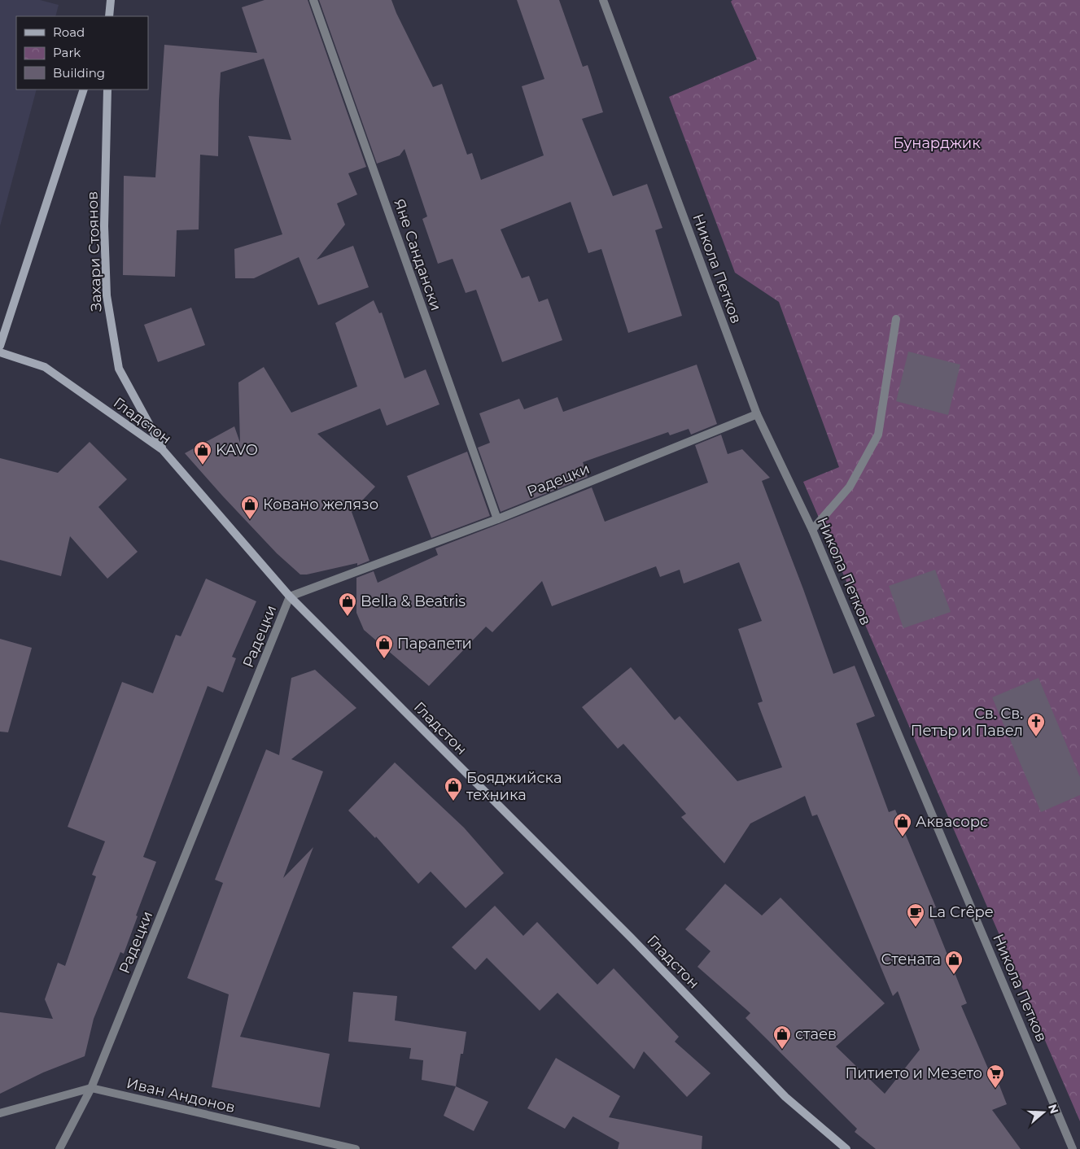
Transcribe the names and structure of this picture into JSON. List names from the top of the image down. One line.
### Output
{"streets":{"street":["Захари Стоянов","Яне Сандански","Никола Петков","Гладстон","Радецки","Иван Андонов"]},"crossings":[["Захари Стоянов","Гладстон"],["Яне Сандански","Радецки"],["Никола Петков","Радецки"],["Гладстон","Радецки"],["Радецки","Иван Андонов"]],"parks":["Бунарджик"],"places":{"shop":["KAVO","Ковано желязо","Bella & Beatris","Парапети","Бояджийска техника","Аквасорс","Стената","стаев"],"church":["Св. Св. Петър и Павел"],"cafe":["La Crêpe"],"supermarket":["Питието и Мезето"]},"legend":["Road","Park","Building"],"north":"right"}
